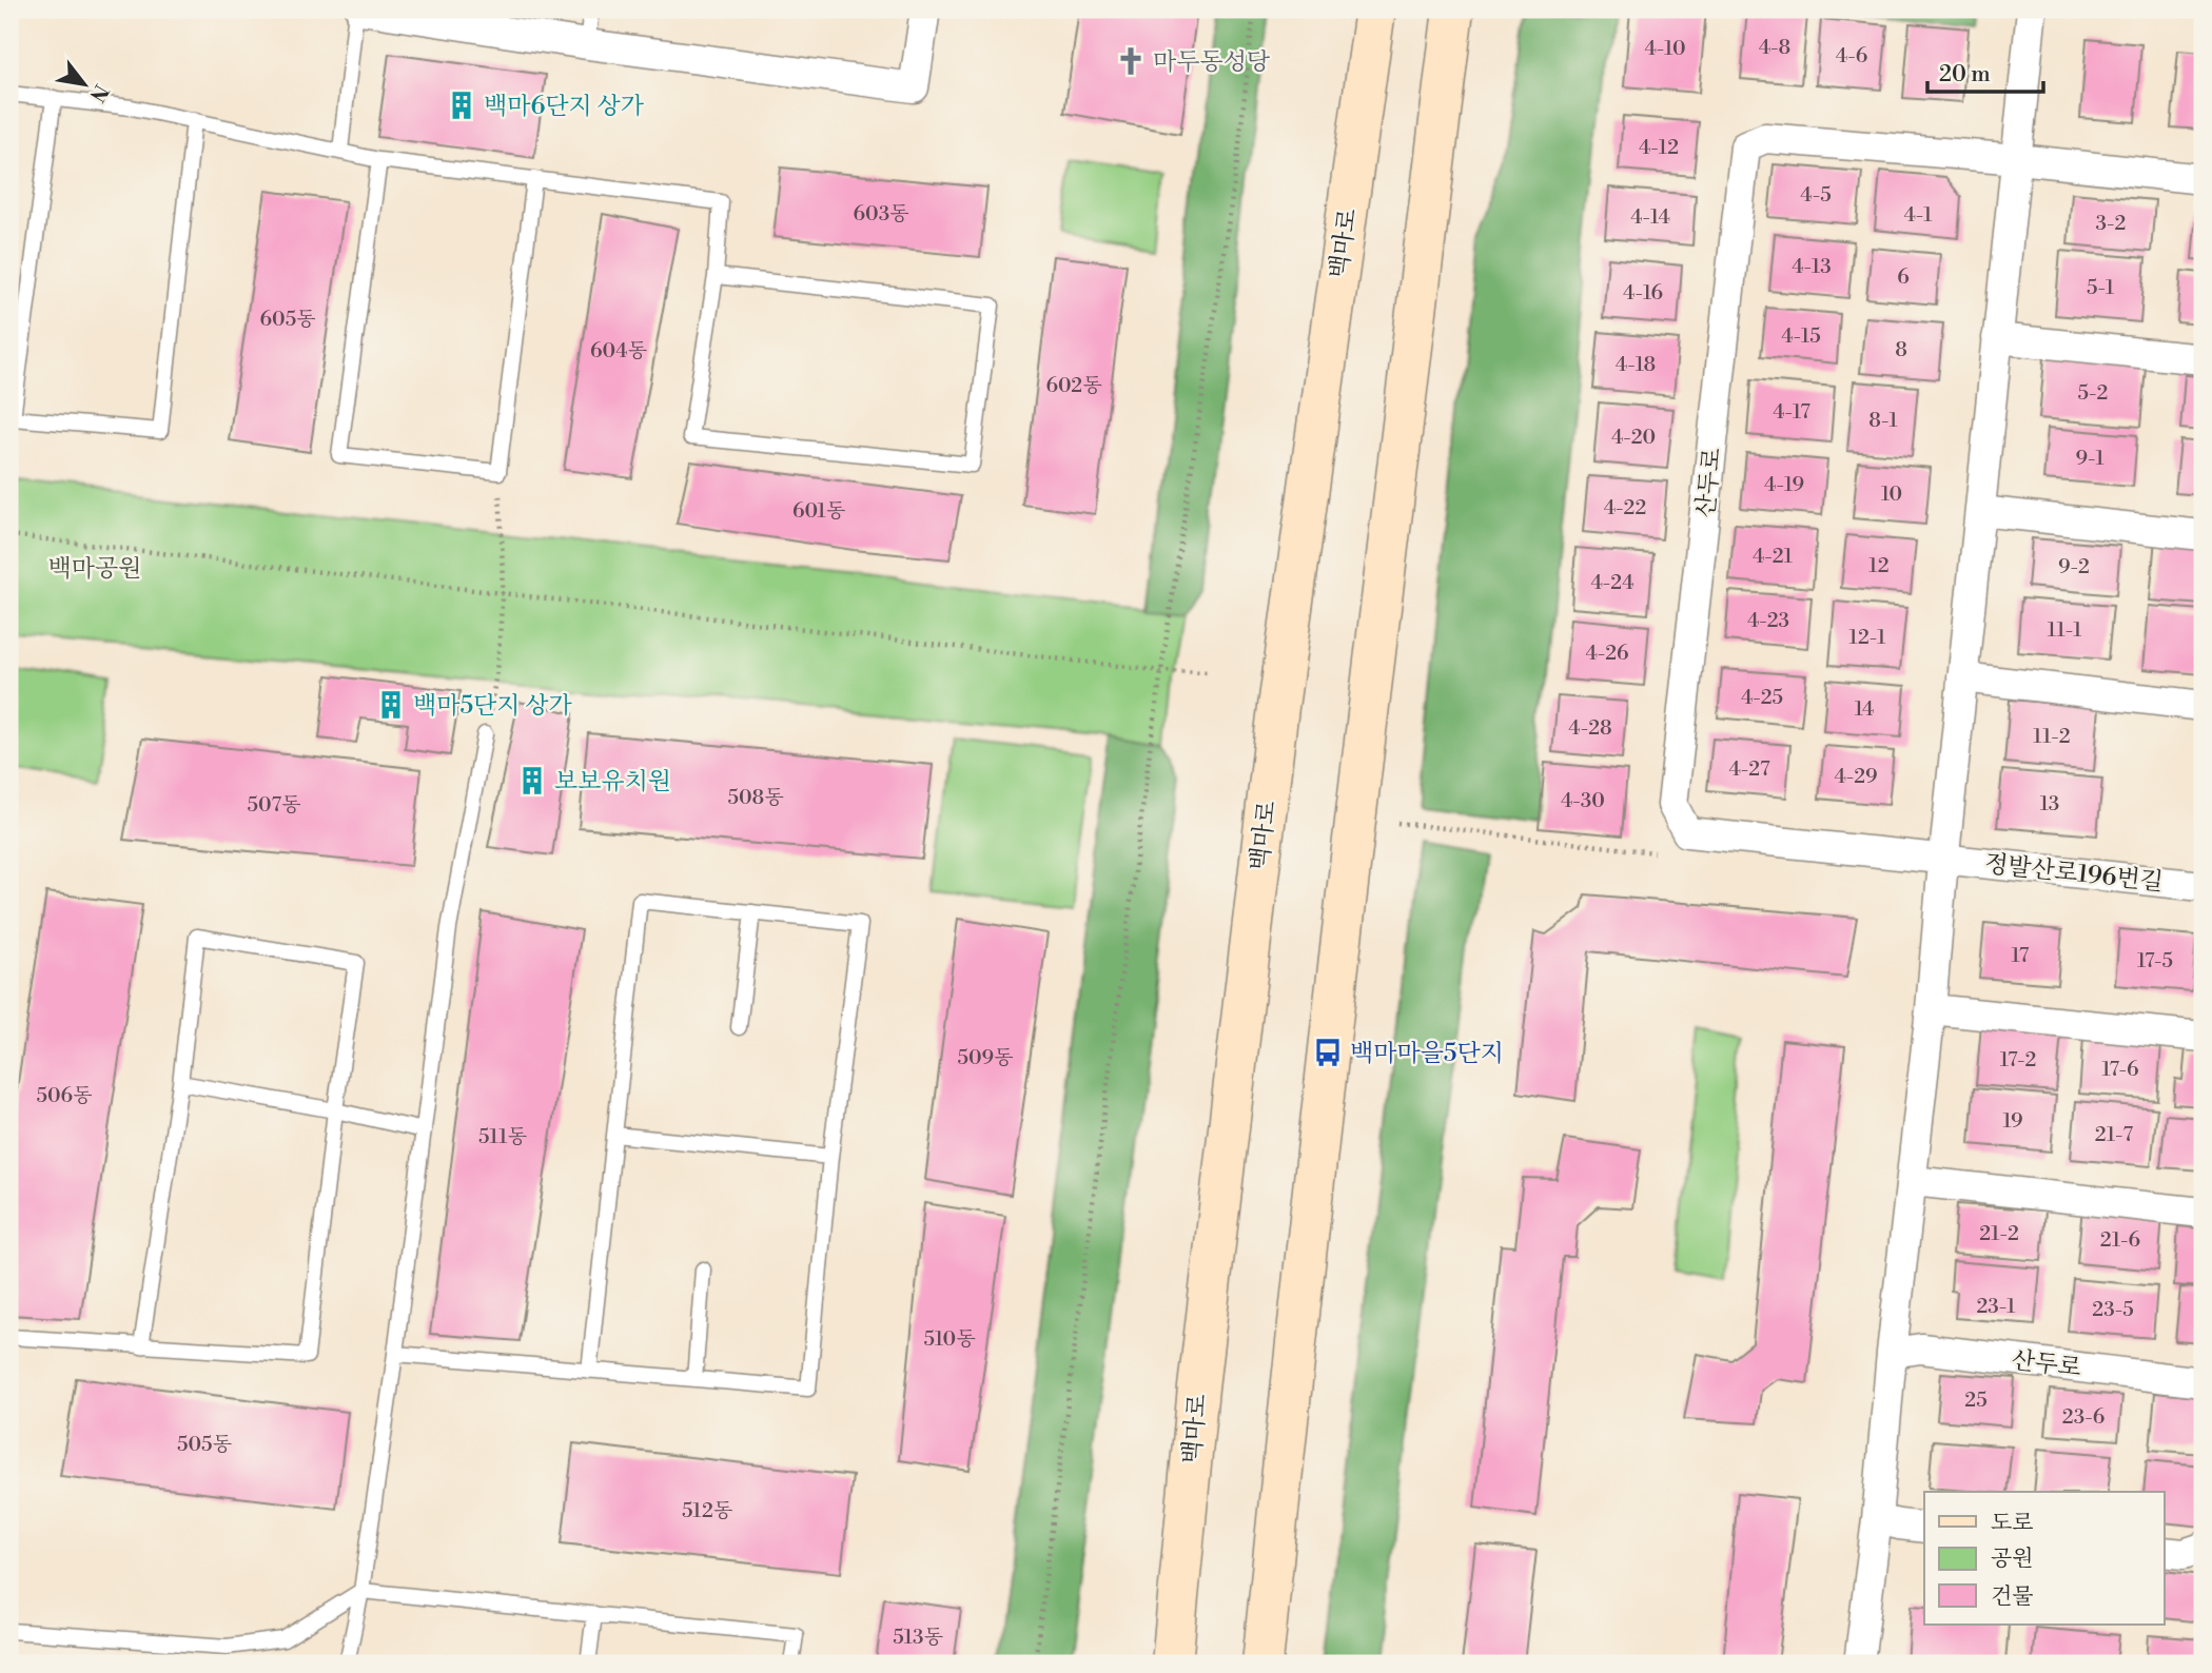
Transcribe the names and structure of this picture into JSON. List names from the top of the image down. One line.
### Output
{"streets":{"main road":["백마로"],"street":["산두로","정발산로196번길"]},"crossings":[["산두로","정발산로196번길"]],"parks":["백마공원"],"places":{"church":["마두동성당"],"building":["백마6단지 상가","백마5단지 상가","보보유치원"],"bus stop":["백마마을5단지"]},"house_numbers":["4-8","4-10","4-6","4-12","4-5","603동","4-1","4-14","3-2","4-13","6","5-1","4-16","605동","4-15","8","604동","4-18","602동","5-2","4-17","8-1","4-20","9-1","4-19","10","4-22","601동","4-21","12","9-2","4-24","4-23","11-1","12-1","4-26","4-25","14","4-28","11-2","4-27","4-29","508동","4-30","13","507동","17","17-5","509동","17-2","17-6","506동","19","21-7","511동","21-2","21-6","23-1","23-5","510동","25","23-6","505동","512동","513동"],"legend":["도로","공원","건물"],"scale_bar":"20 m","north":"bottom right"}
